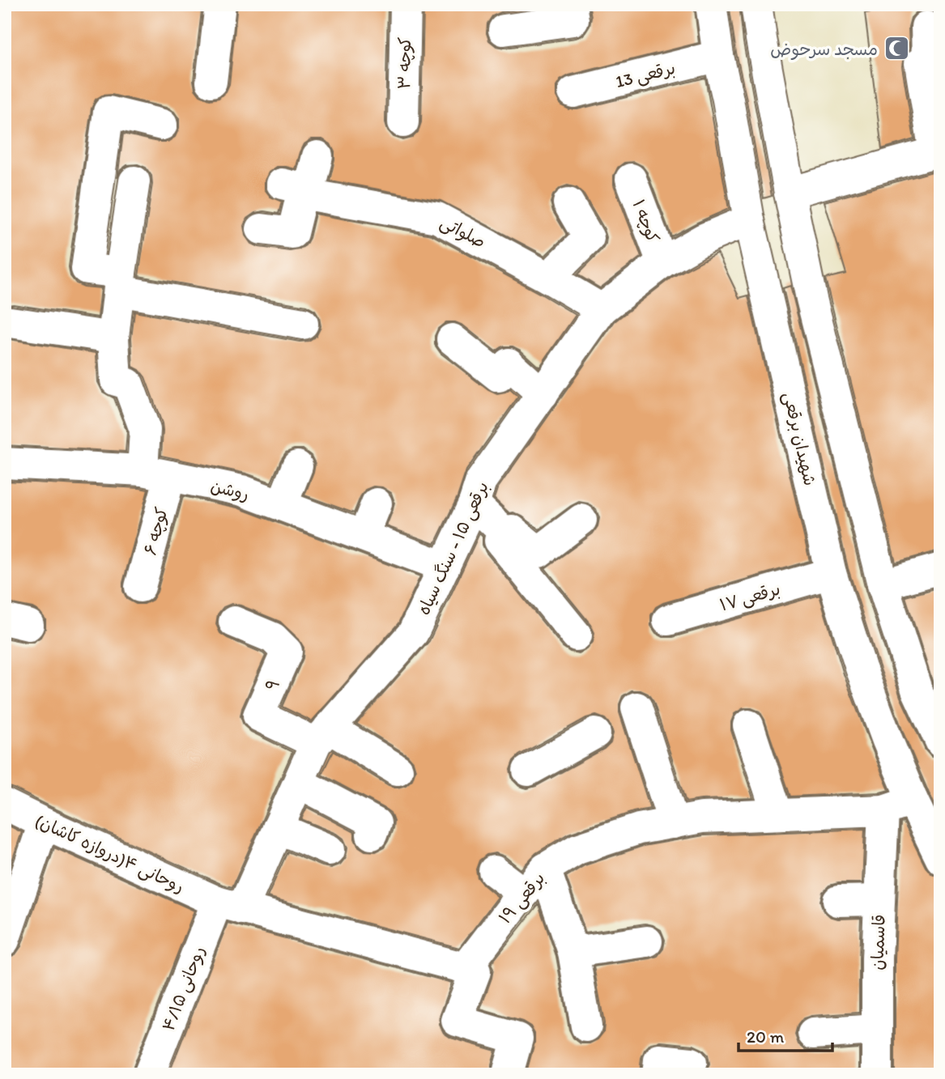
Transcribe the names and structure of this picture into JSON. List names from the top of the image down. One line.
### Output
{"streets":{"street":["کوچه ۳","برقعی 13","کوچه ۱","صلواتی","شهیدان برقعی","روشن","کوچه ۶","برقعی ۱۵ - سنگ سیاه","برقعی ۱۷","۹","روحانی ۴(دروازه کاشان)","برقعی ۱۹","قاسمیان","روحانی ۴/۱۵"]},"crossings":[["برقعی 13","شهیدان برقعی"],["کوچه ۱","برقعی ۱۵ - سنگ سیاه"],["صلواتی","برقعی ۱۵ - سنگ سیاه"],["شهیدان برقعی","برقعی ۱۵ - سنگ سیاه"],["شهیدان برقعی","برقعی ۱۷"],["شهیدان برقعی","برقعی ۱۹"],["روشن","کوچه ۶"],["روشن","برقعی ۱۵ - سنگ سیاه"],["برقعی ۱۵ - سنگ سیاه","۹"],["برقعی ۱۵ - سنگ سیاه","روحانی ۴(دروازه کاشان)"],["برقعی ۱۵ - سنگ سیاه","روحانی ۴/۱۵"],["روحانی ۴(دروازه کاشان)","روحانی ۴/۱۵"],["برقعی ۱۹","قاسمیان"]],"places":{"mosque":["مسجد سرحوض"]},"scale_bar":"20 m"}
